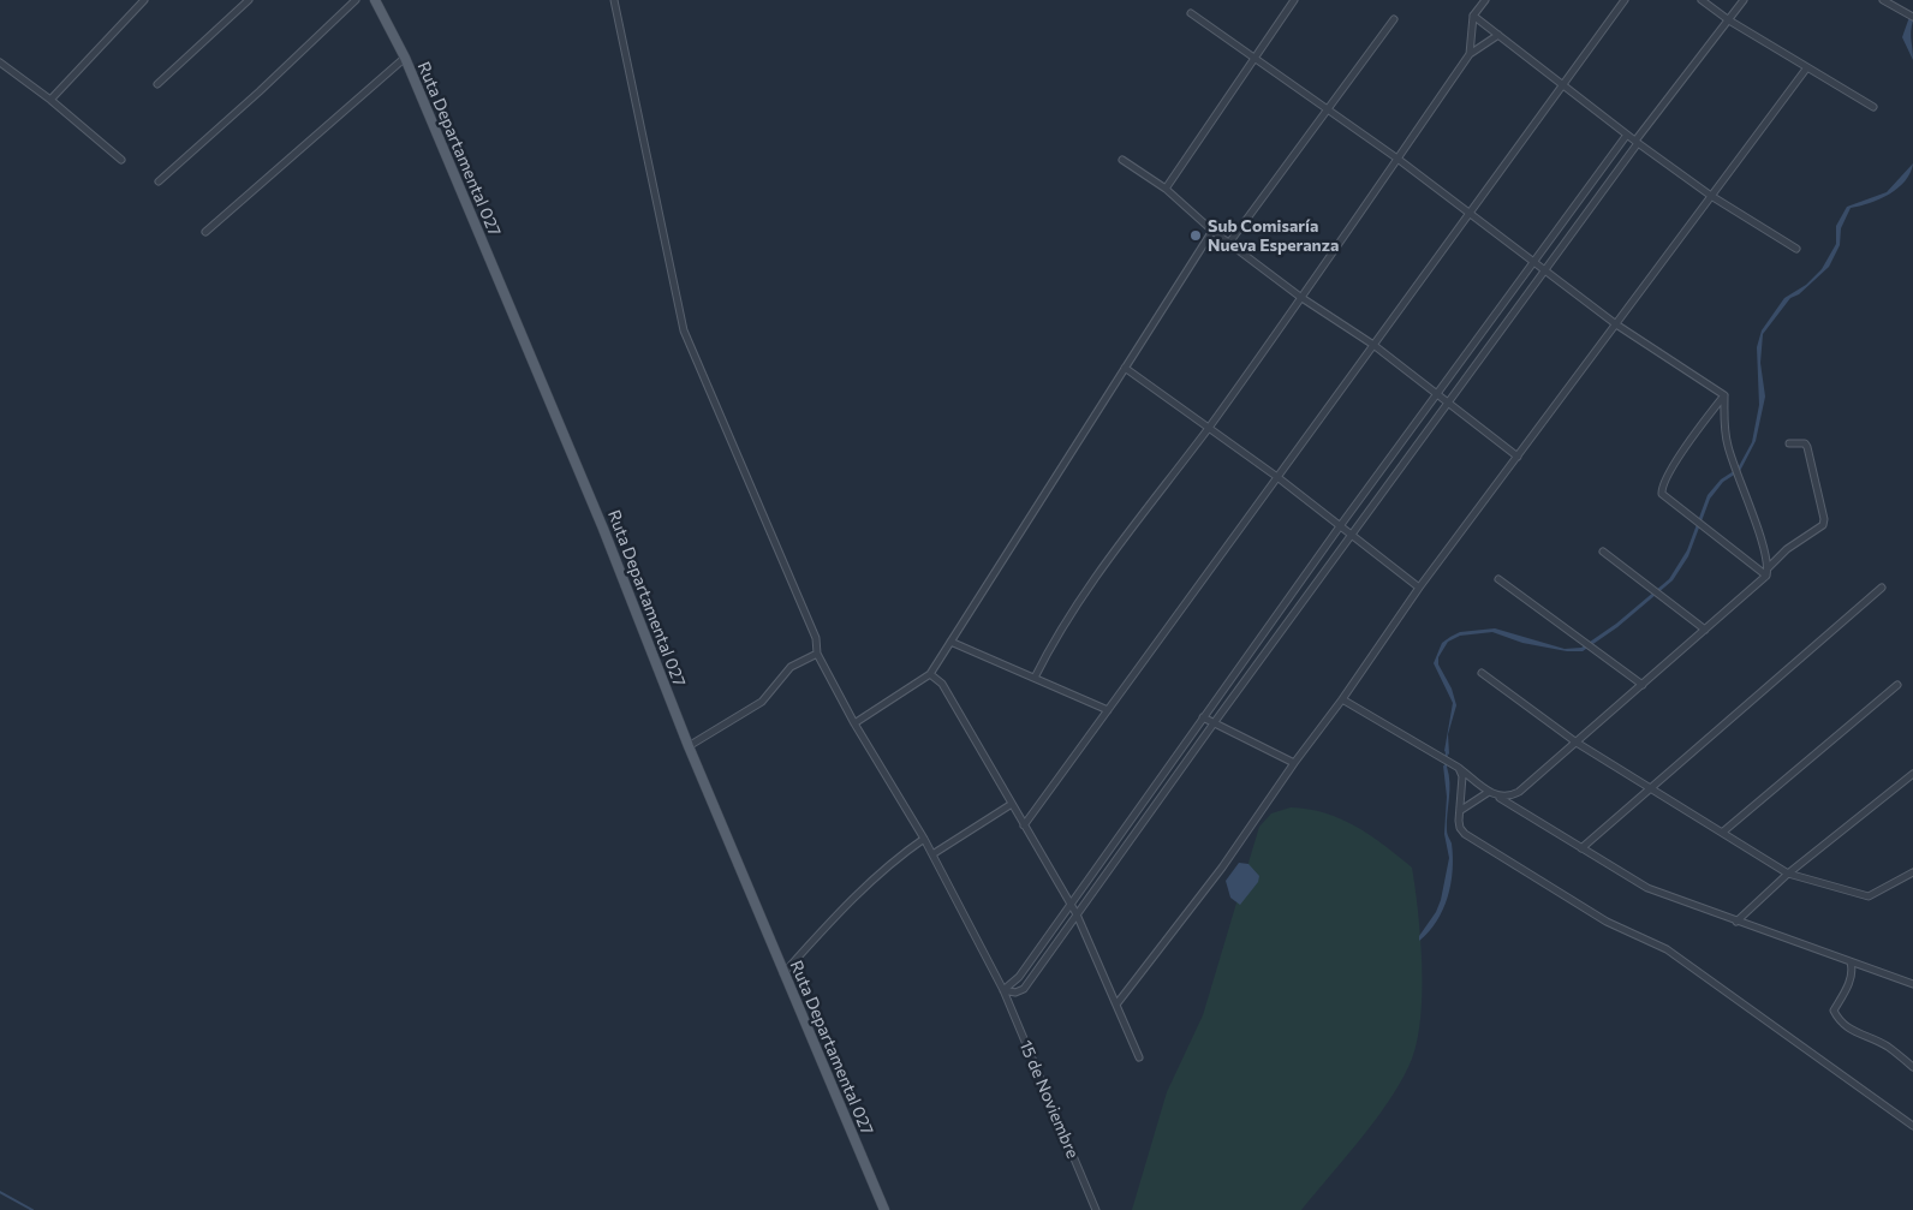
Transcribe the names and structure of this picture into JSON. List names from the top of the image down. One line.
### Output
{"streets":{"main road":["Ruta Departamental 027"],"street":["15 de Noviembre"]},"places":["Sub Comisaría Nueva Esperanza"]}
